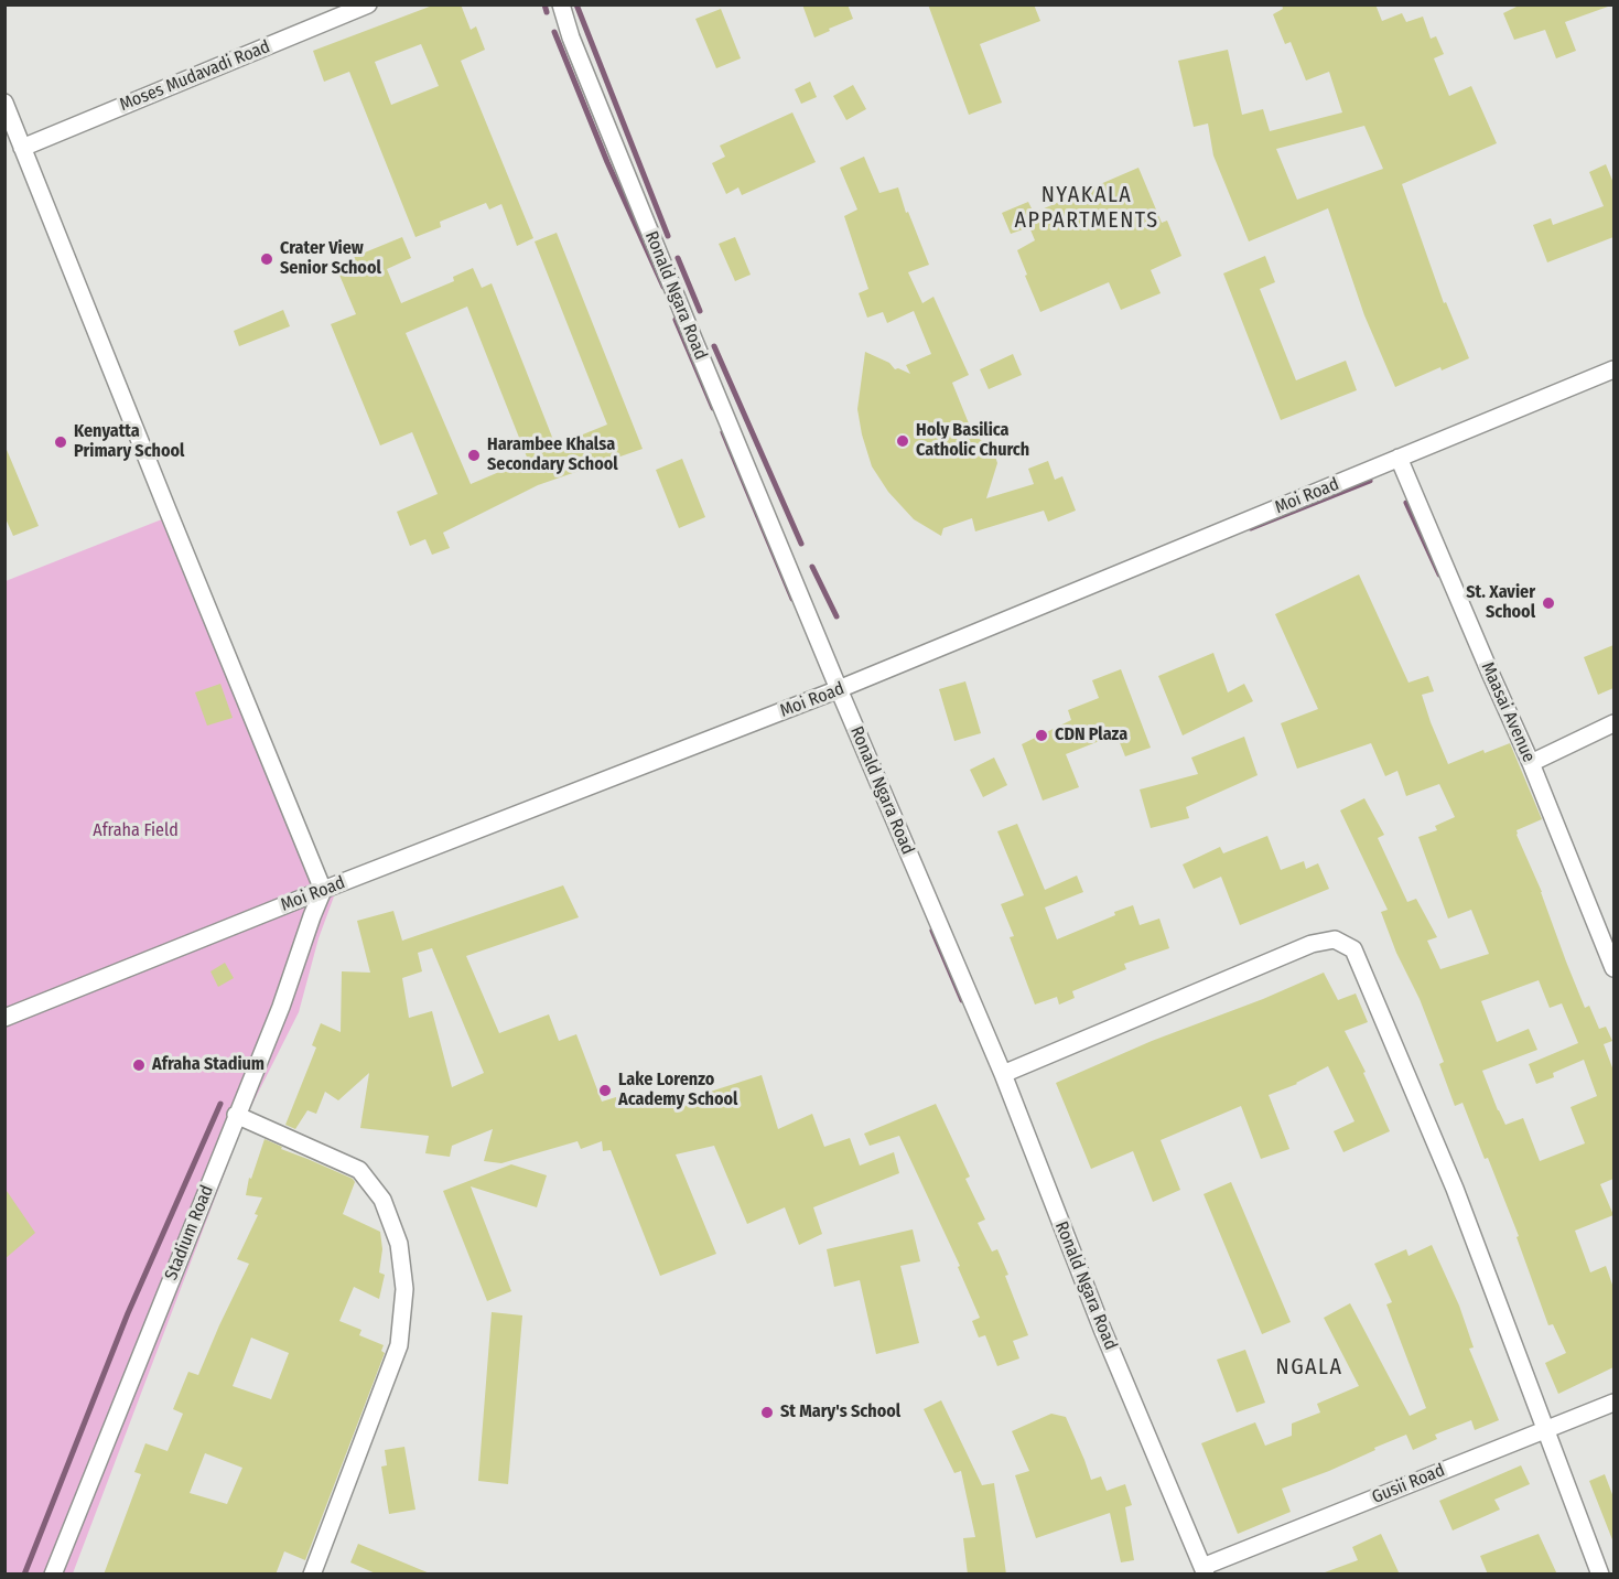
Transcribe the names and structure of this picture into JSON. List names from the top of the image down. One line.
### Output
{"streets":{"street":["Moses Mudavadi Road","Ronald Ngara Road","Moi Road","Maasai Avenue","Stadium Road","Gusii Road"]},"crossings":[["Ronald Ngara Road","Moi Road"],["Ronald Ngara Road","Gusii Road"],["Moi Road","Maasai Avenue"],["Moi Road","Stadium Road"]],"districts":["NYAKALA APPARTMENTS","NGALA"],"parks":["Afraha Field"],"places":["Crater View Senior School","Holy Basilica Catholic Church","Kenyatta Primary School","Harambee Khalsa Secondary School","St. Xavier School","CDN Plaza","Afraha Stadium","Lake Lorenzo Academy School","St Mary's School"]}
